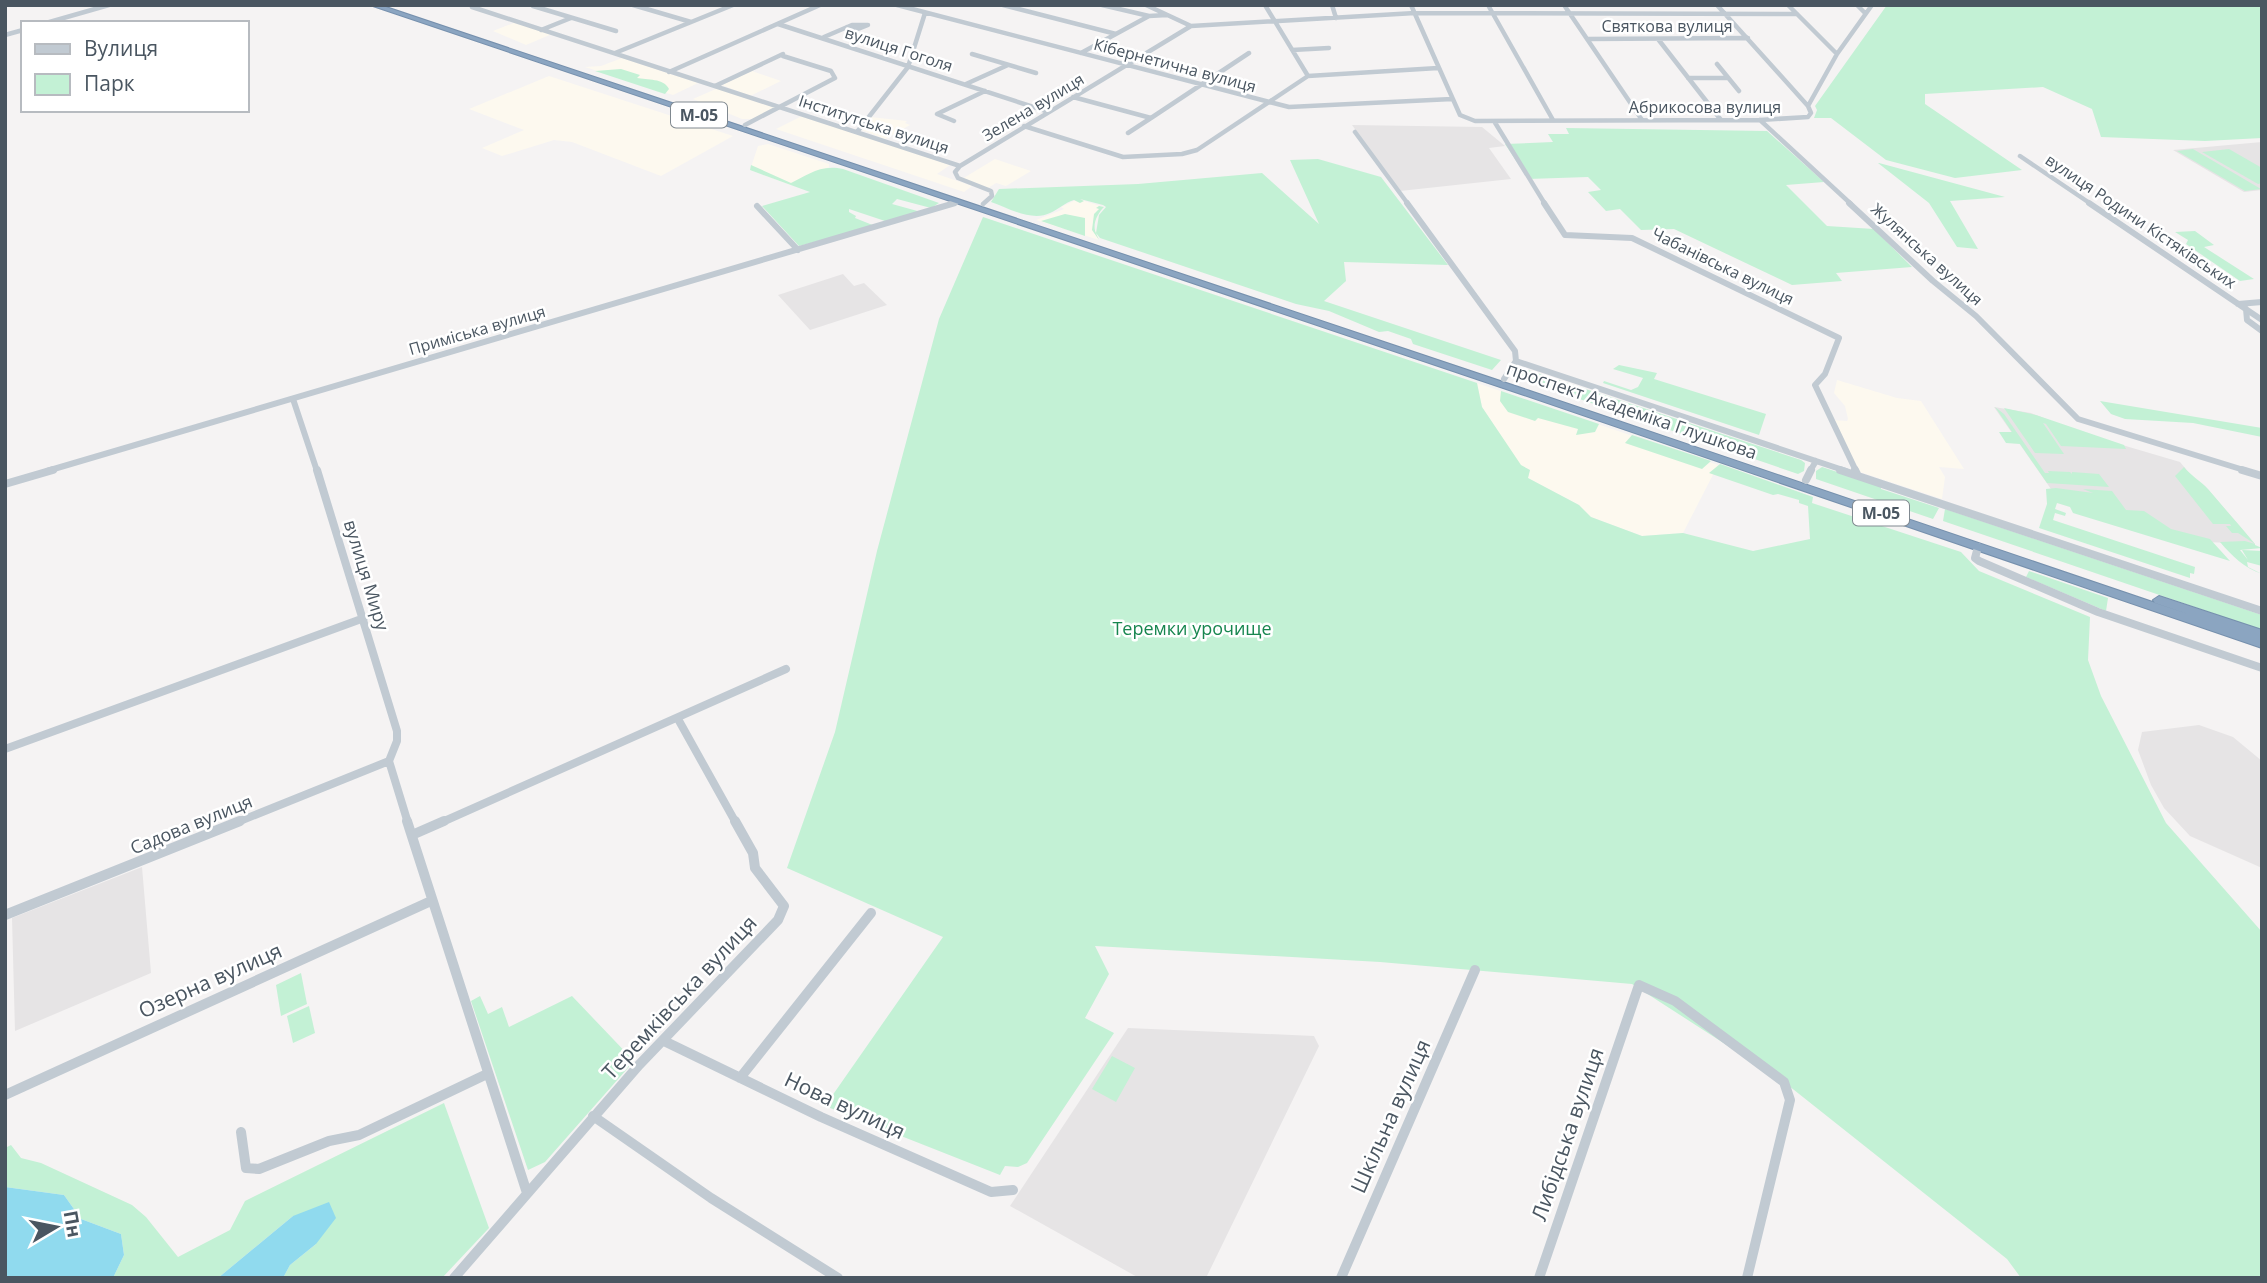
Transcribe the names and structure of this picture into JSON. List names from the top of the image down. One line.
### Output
{"streets":{"highway":["М-05","проспект Академіка Глушкова"],"street":["Святкова вулиця","вулиця Гоголя","Кібернетична вулиця","Зелена вулиця","Абрикосова вулиця","Інститутська вулиця","вулиця Родини Кістяківських","Жулянська вулиця","Чабанівська вулиця","Приміська вулиця","вулиця Миру","Садова вулиця","Озерна вулиця","Теремківська вулиця","Нова вулиця","Шкільна вулиця","Либідська вулиця"]},"crossings":[["вулиця Гоголя","Зелена вулиця"],["Кібернетична вулиця","Зелена вулиця"],["Кібернетична вулиця","Абрикосова вулиця"],["Зелена вулиця","Інститутська вулиця"],["Абрикосова вулиця","Жулянська вулиця"],["Абрикосова вулиця","Чабанівська вулиця"],["М-05","Приміська вулиця"],["М-05","проспект Академіка Глушкова"],["Чабанівська вулиця","проспект Академіка Глушкова"],["Приміська вулиця","вулиця Миру"],["вулиця Миру","Садова вулиця"],["Теремківська вулиця","Нова вулиця"]],"parks":["Теремки урочище"],"legend":["Вулиця","Парк"],"north":"right"}
